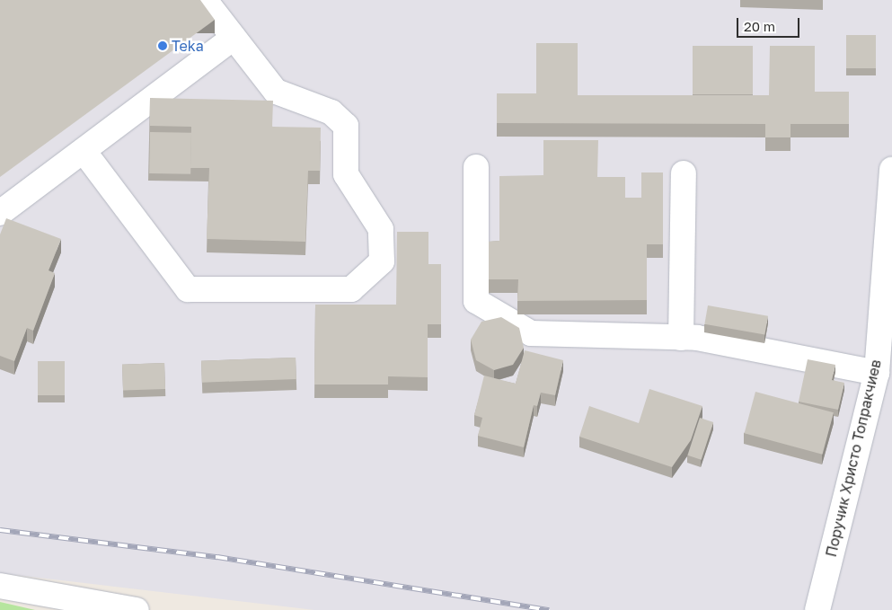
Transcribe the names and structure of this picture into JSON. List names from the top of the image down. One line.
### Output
{"streets":{"street":["Поручик Христо Топракчиев"]},"places":["Teka"],"scale_bar":"20 m"}
